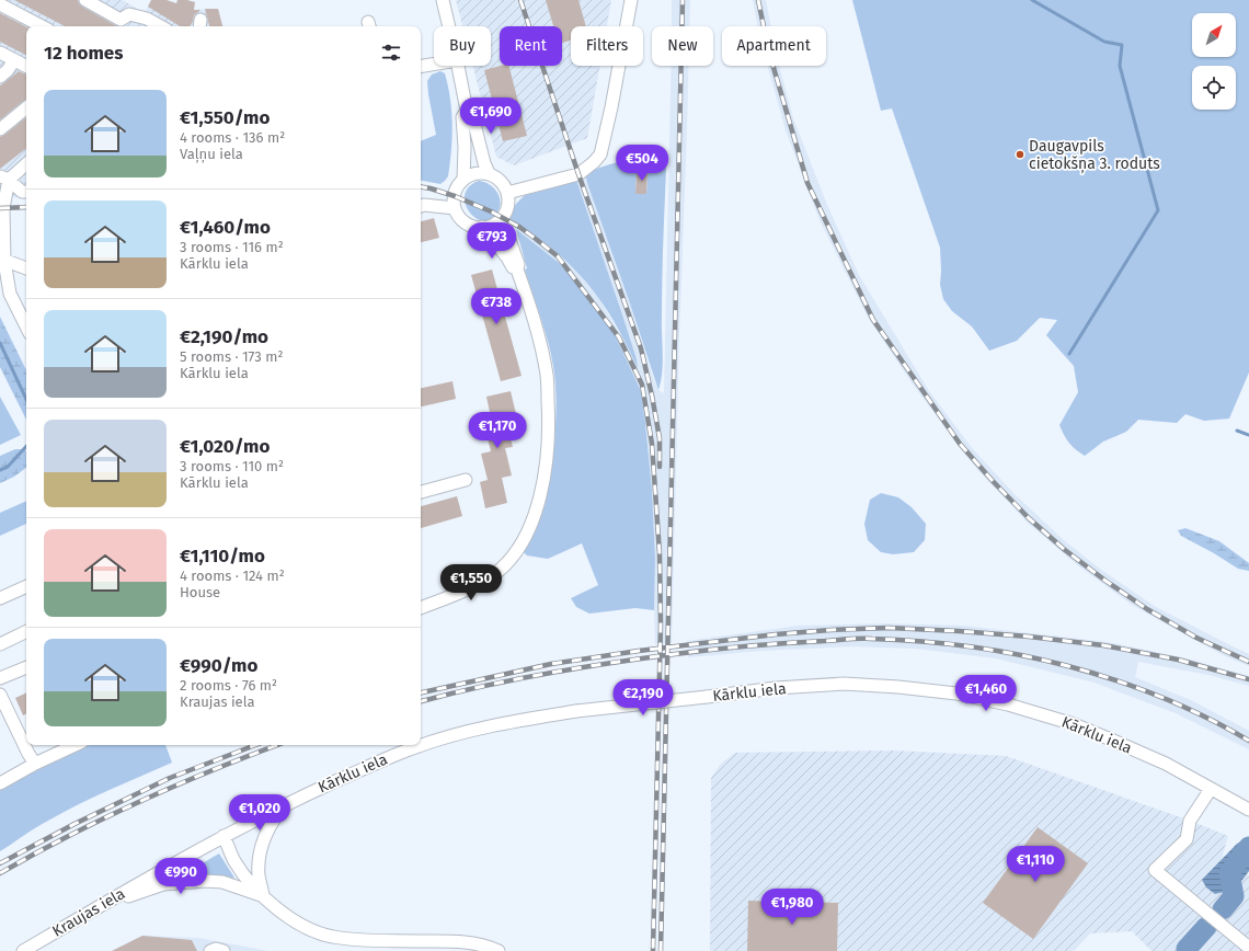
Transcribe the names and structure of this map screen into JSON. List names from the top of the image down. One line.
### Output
{"streets":{"street":["Kārklu iela","Kraujas iela"]},"crossings":[["Kārklu iela","Kraujas iela"]],"places":["Daugavpils cietokšņa 3. roduts"],"north":"top right","page":{"chip":["Buy","Rent","Filters","New","Apartment"],"heading":"12 homes","list":[{"name":"€1,550/mo","note":"4 rooms · 136 m² · Vaļņu iela"},{"name":"€1,460/mo","note":"3 rooms · 116 m² · Kārklu iela"},{"name":"€2,190/mo","note":"5 rooms · 173 m² · Kārklu iela"},{"name":"€1,020/mo","note":"3 rooms · 110 m² · Kārklu iela"},{"name":"€1,110/mo","note":"4 rooms · 124 m² · House"},{"name":"€990/mo","note":"2 rooms · 76 m² · Kraujas iela"}],"price":["€1,690","€504","€793","€738","€1,170","€1,550","€1,460","€2,190","€1,020","€1,110","€990","€1,980"]}}
